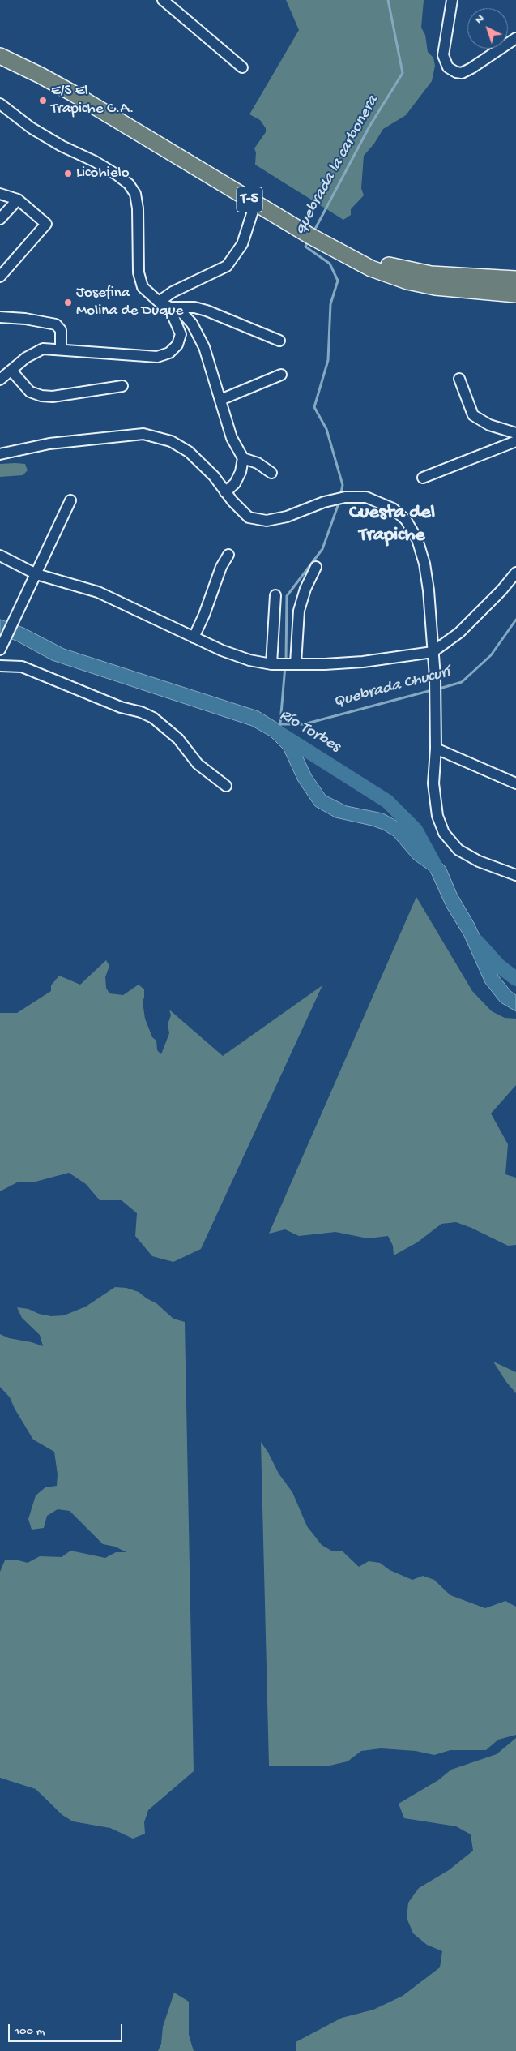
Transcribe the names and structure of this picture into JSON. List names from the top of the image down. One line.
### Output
{"streets":{"highway":["T-5"]},"districts":["Cuesta del Trapiche"],"water":["quebrada la carbonera","Quebrada Chucurí","Río Torbes"],"places":["E/S El Trapiche C.A.","Licohielo","Josefina Molina de Duque"],"scale_bar":"100 m","north":"top left"}
